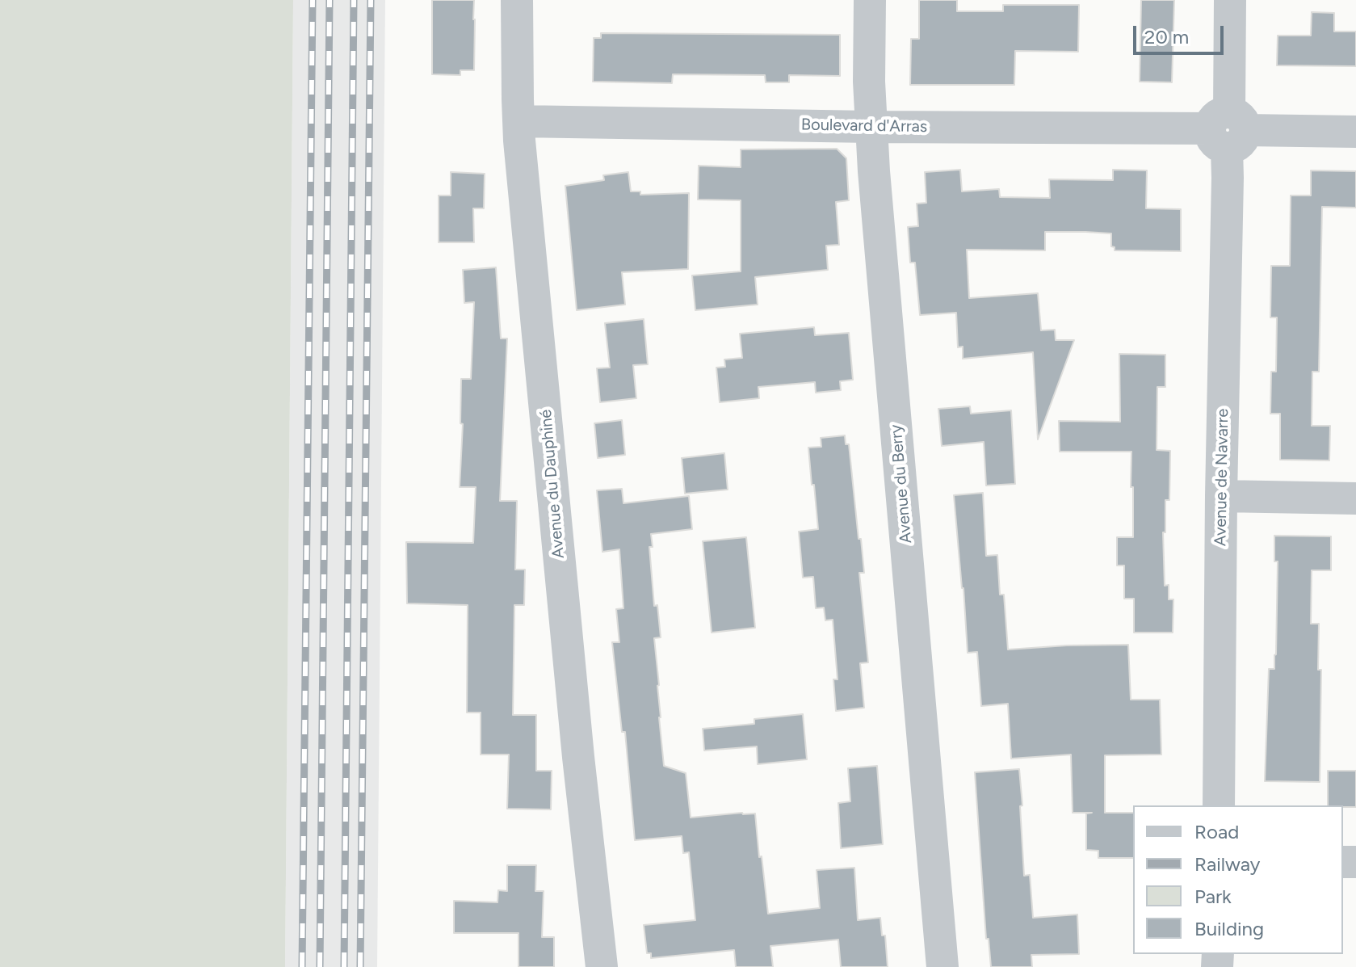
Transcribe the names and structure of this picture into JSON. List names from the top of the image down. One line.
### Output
{"streets":{"street":["Boulevard d'Arras","Avenue de Navarre","Avenue du Dauphiné","Avenue du Berry"]},"crossings":[["Boulevard d'Arras","Avenue de Navarre"],["Boulevard d'Arras","Avenue du Dauphiné"],["Boulevard d'Arras","Avenue du Berry"]],"legend":["Road","Railway","Park","Building"],"scale_bar":"20 m"}
